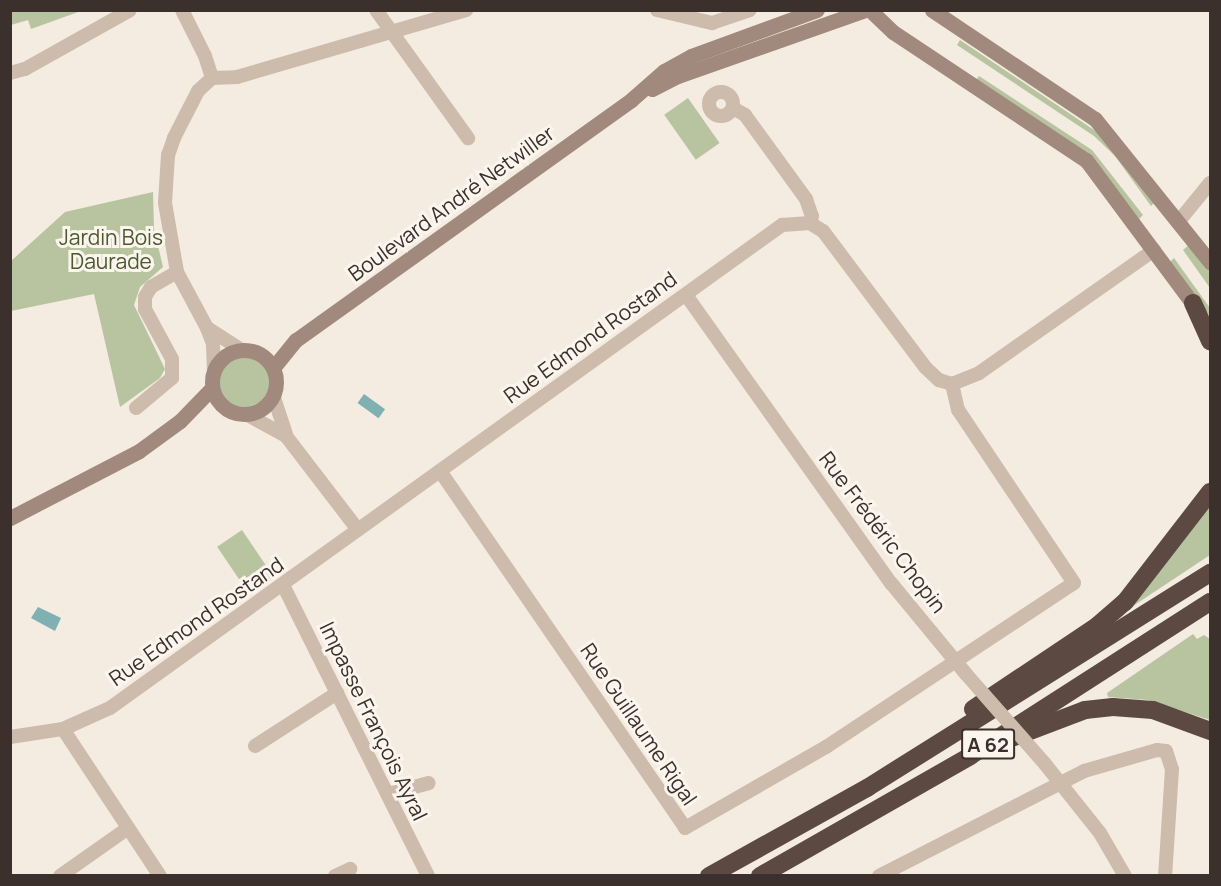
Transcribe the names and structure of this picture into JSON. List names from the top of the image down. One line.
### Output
{"streets":{"highway":["A 62"],"main road":["Boulevard André Netwiller"],"street":["Rue Edmond Rostand","Rue Frédéric Chopin","Impasse François Ayral","Rue Guillaume Rigal"]},"crossings":[["Rue Edmond Rostand","Rue Frédéric Chopin"],["Rue Edmond Rostand","Impasse François Ayral"],["Rue Edmond Rostand","Rue Guillaume Rigal"],["Rue Frédéric Chopin","Rue Guillaume Rigal"]],"parks":["Jardin Bois Daurade"]}
